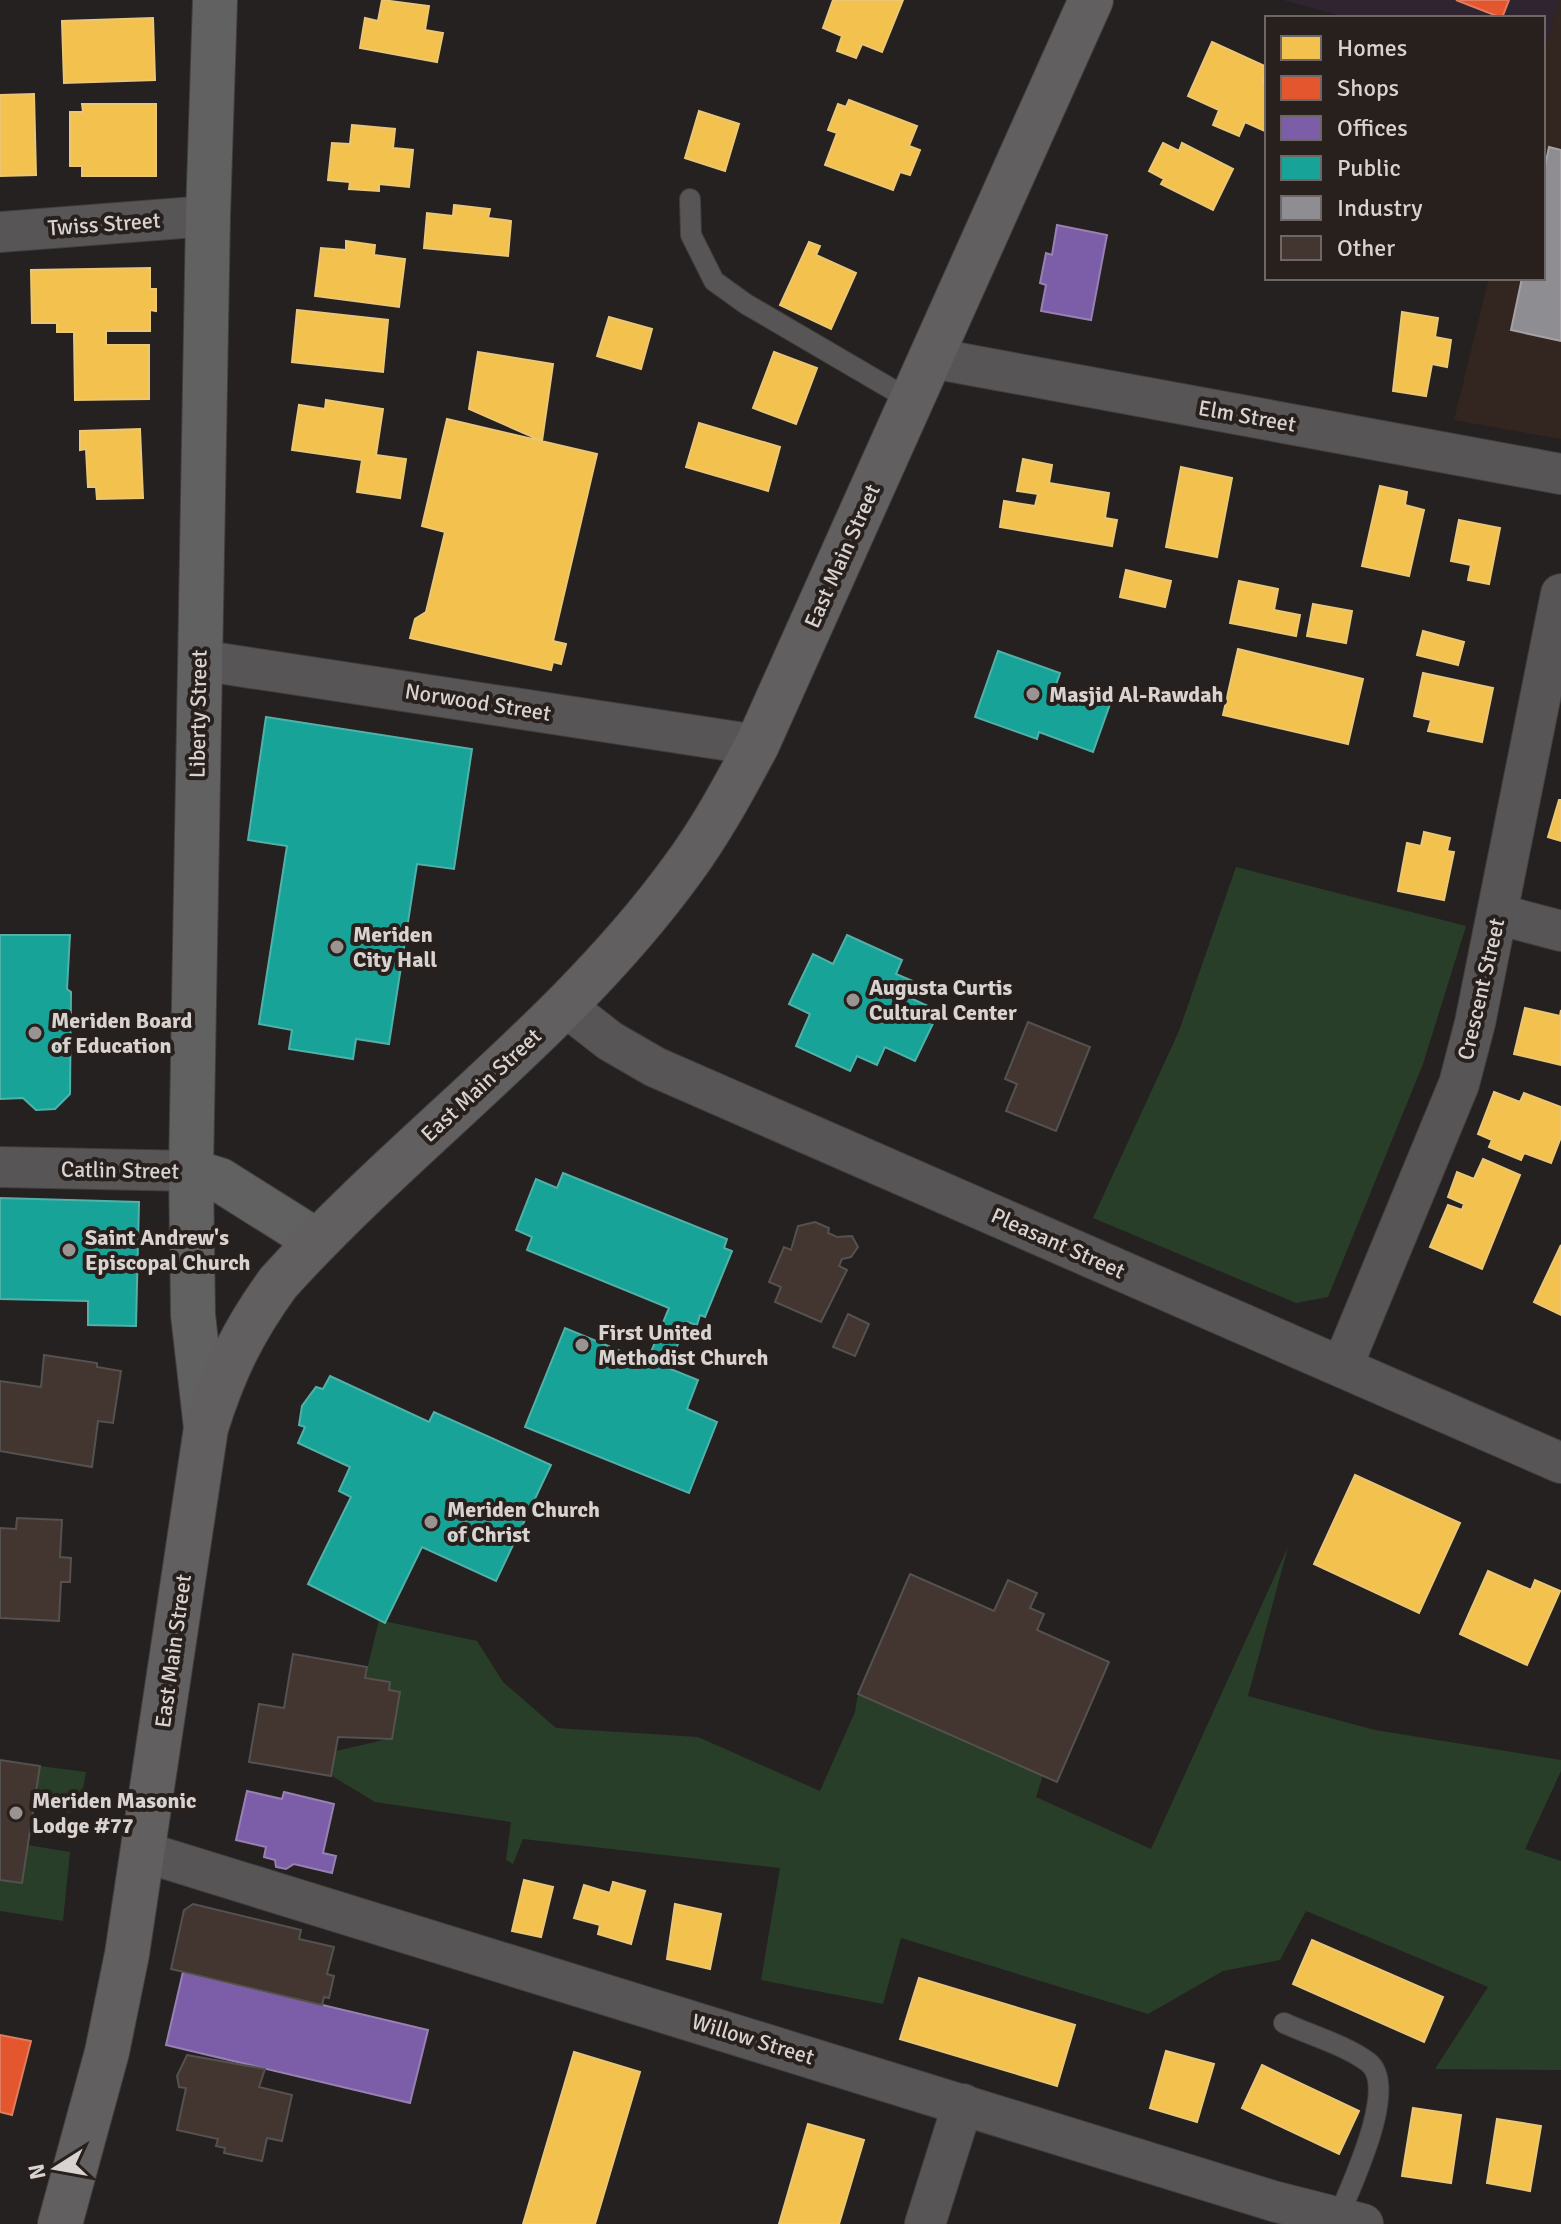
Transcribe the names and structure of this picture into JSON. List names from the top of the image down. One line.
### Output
{"streets":{"main road":["East Main Street","Liberty Street","Catlin Street"],"street":["Twiss Street","Elm Street","Norwood Street","Crescent Street","Pleasant Street","Willow Street"]},"crossings":[["Twiss Street","Liberty Street"],["Elm Street","East Main Street"],["East Main Street","Norwood Street"],["East Main Street","Liberty Street"],["East Main Street","Catlin Street"],["East Main Street","Pleasant Street"],["East Main Street","Willow Street"],["Norwood Street","Liberty Street"],["Liberty Street","Catlin Street"],["Crescent Street","Pleasant Street"]],"places":["Masjid Al-Rawdah","Meriden City Hall","Augusta Curtis Cultural Center","Meriden Board of Education","Saint Andrew's Episcopal Church","First United Methodist Church","Meriden Church of Christ","Meriden Masonic Lodge #77"],"legend":["Homes","Shops","Offices","Public","Industry","Other"],"north":"left"}
